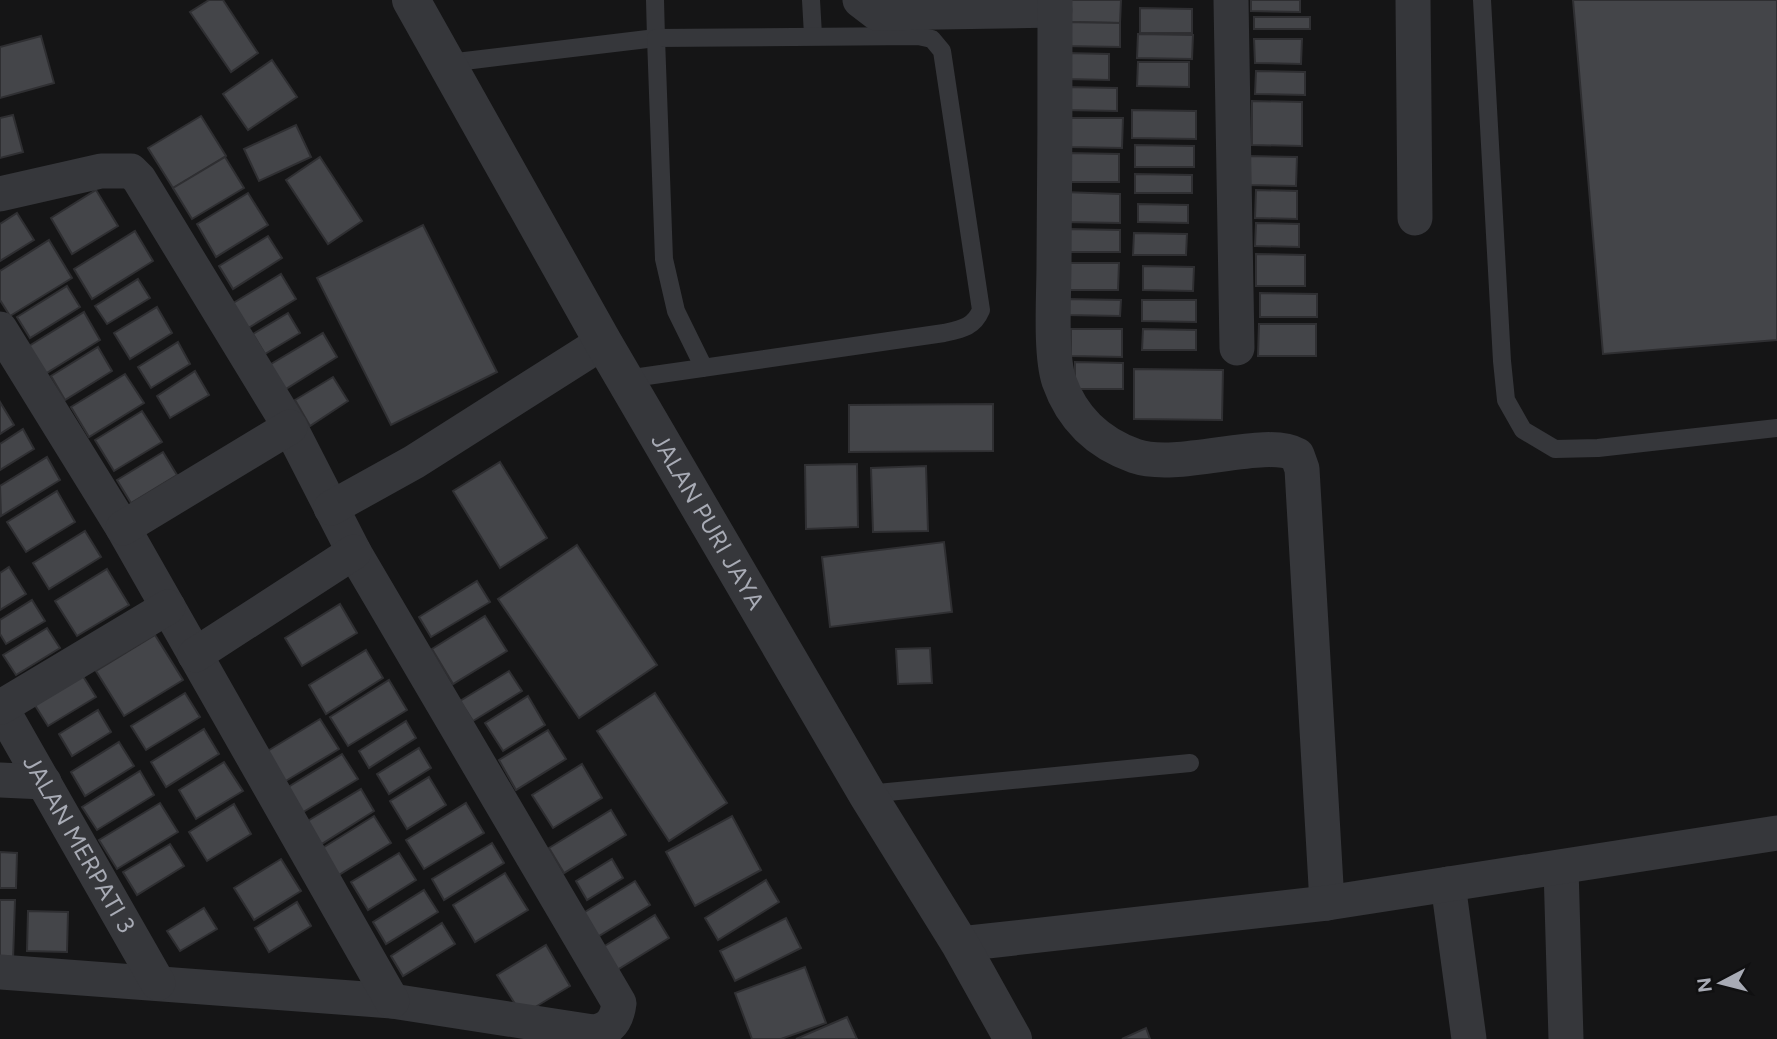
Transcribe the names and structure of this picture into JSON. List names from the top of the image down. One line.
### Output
{"streets":{"street":["JALAN PURI JAYA","JALAN MERPATI 3"]},"north":"left"}
